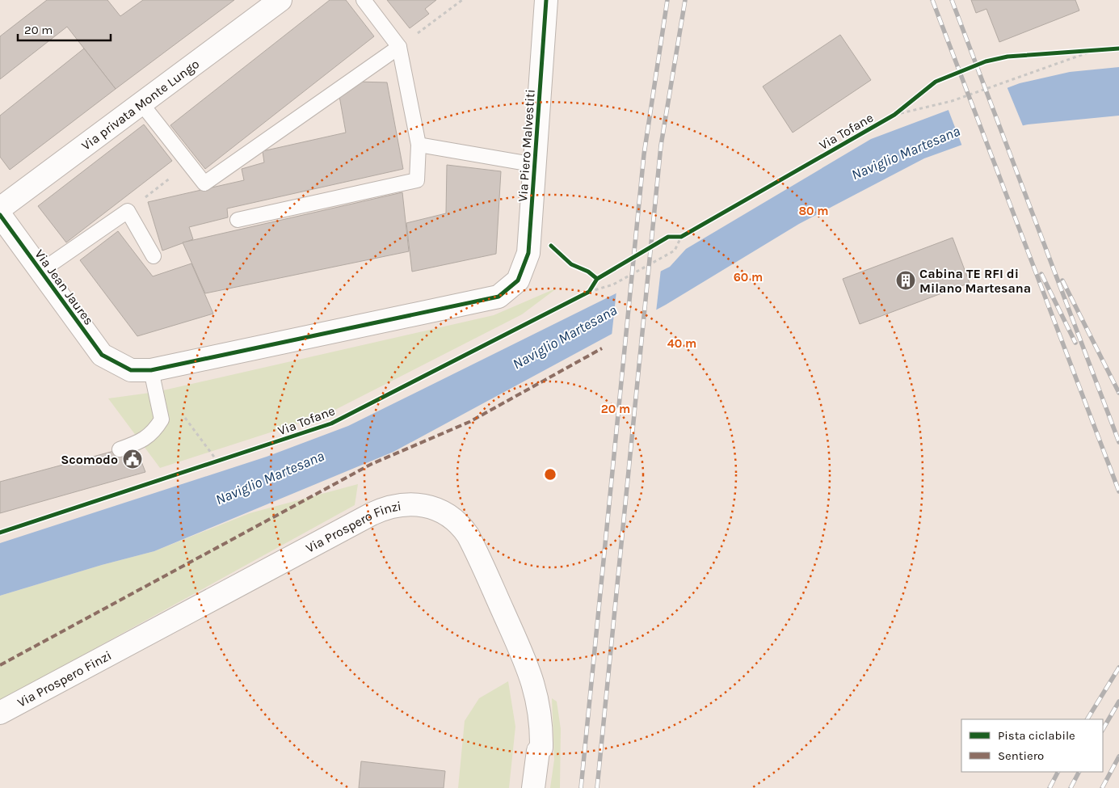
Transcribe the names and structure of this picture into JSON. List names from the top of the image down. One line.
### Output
{"streets":{"street":["Via privata Monte Lungo","Via Piero Malvestiti","Via Jean Jaures","Via Prospero Finzi"],"cycle path":["Via Tofane"]},"crossings":[["Via Piero Malvestiti","Via Jean Jaures"]],"water":["Naviglio Martesana"],"places":{"building":["Cabina TE RFI di Milano Martesana"],"public building":["Scomodo"]},"legend":["Pista ciclabile","Sentiero"],"scale_bar":"20 m","rings":["80 m","60 m","40 m","20 m"]}
